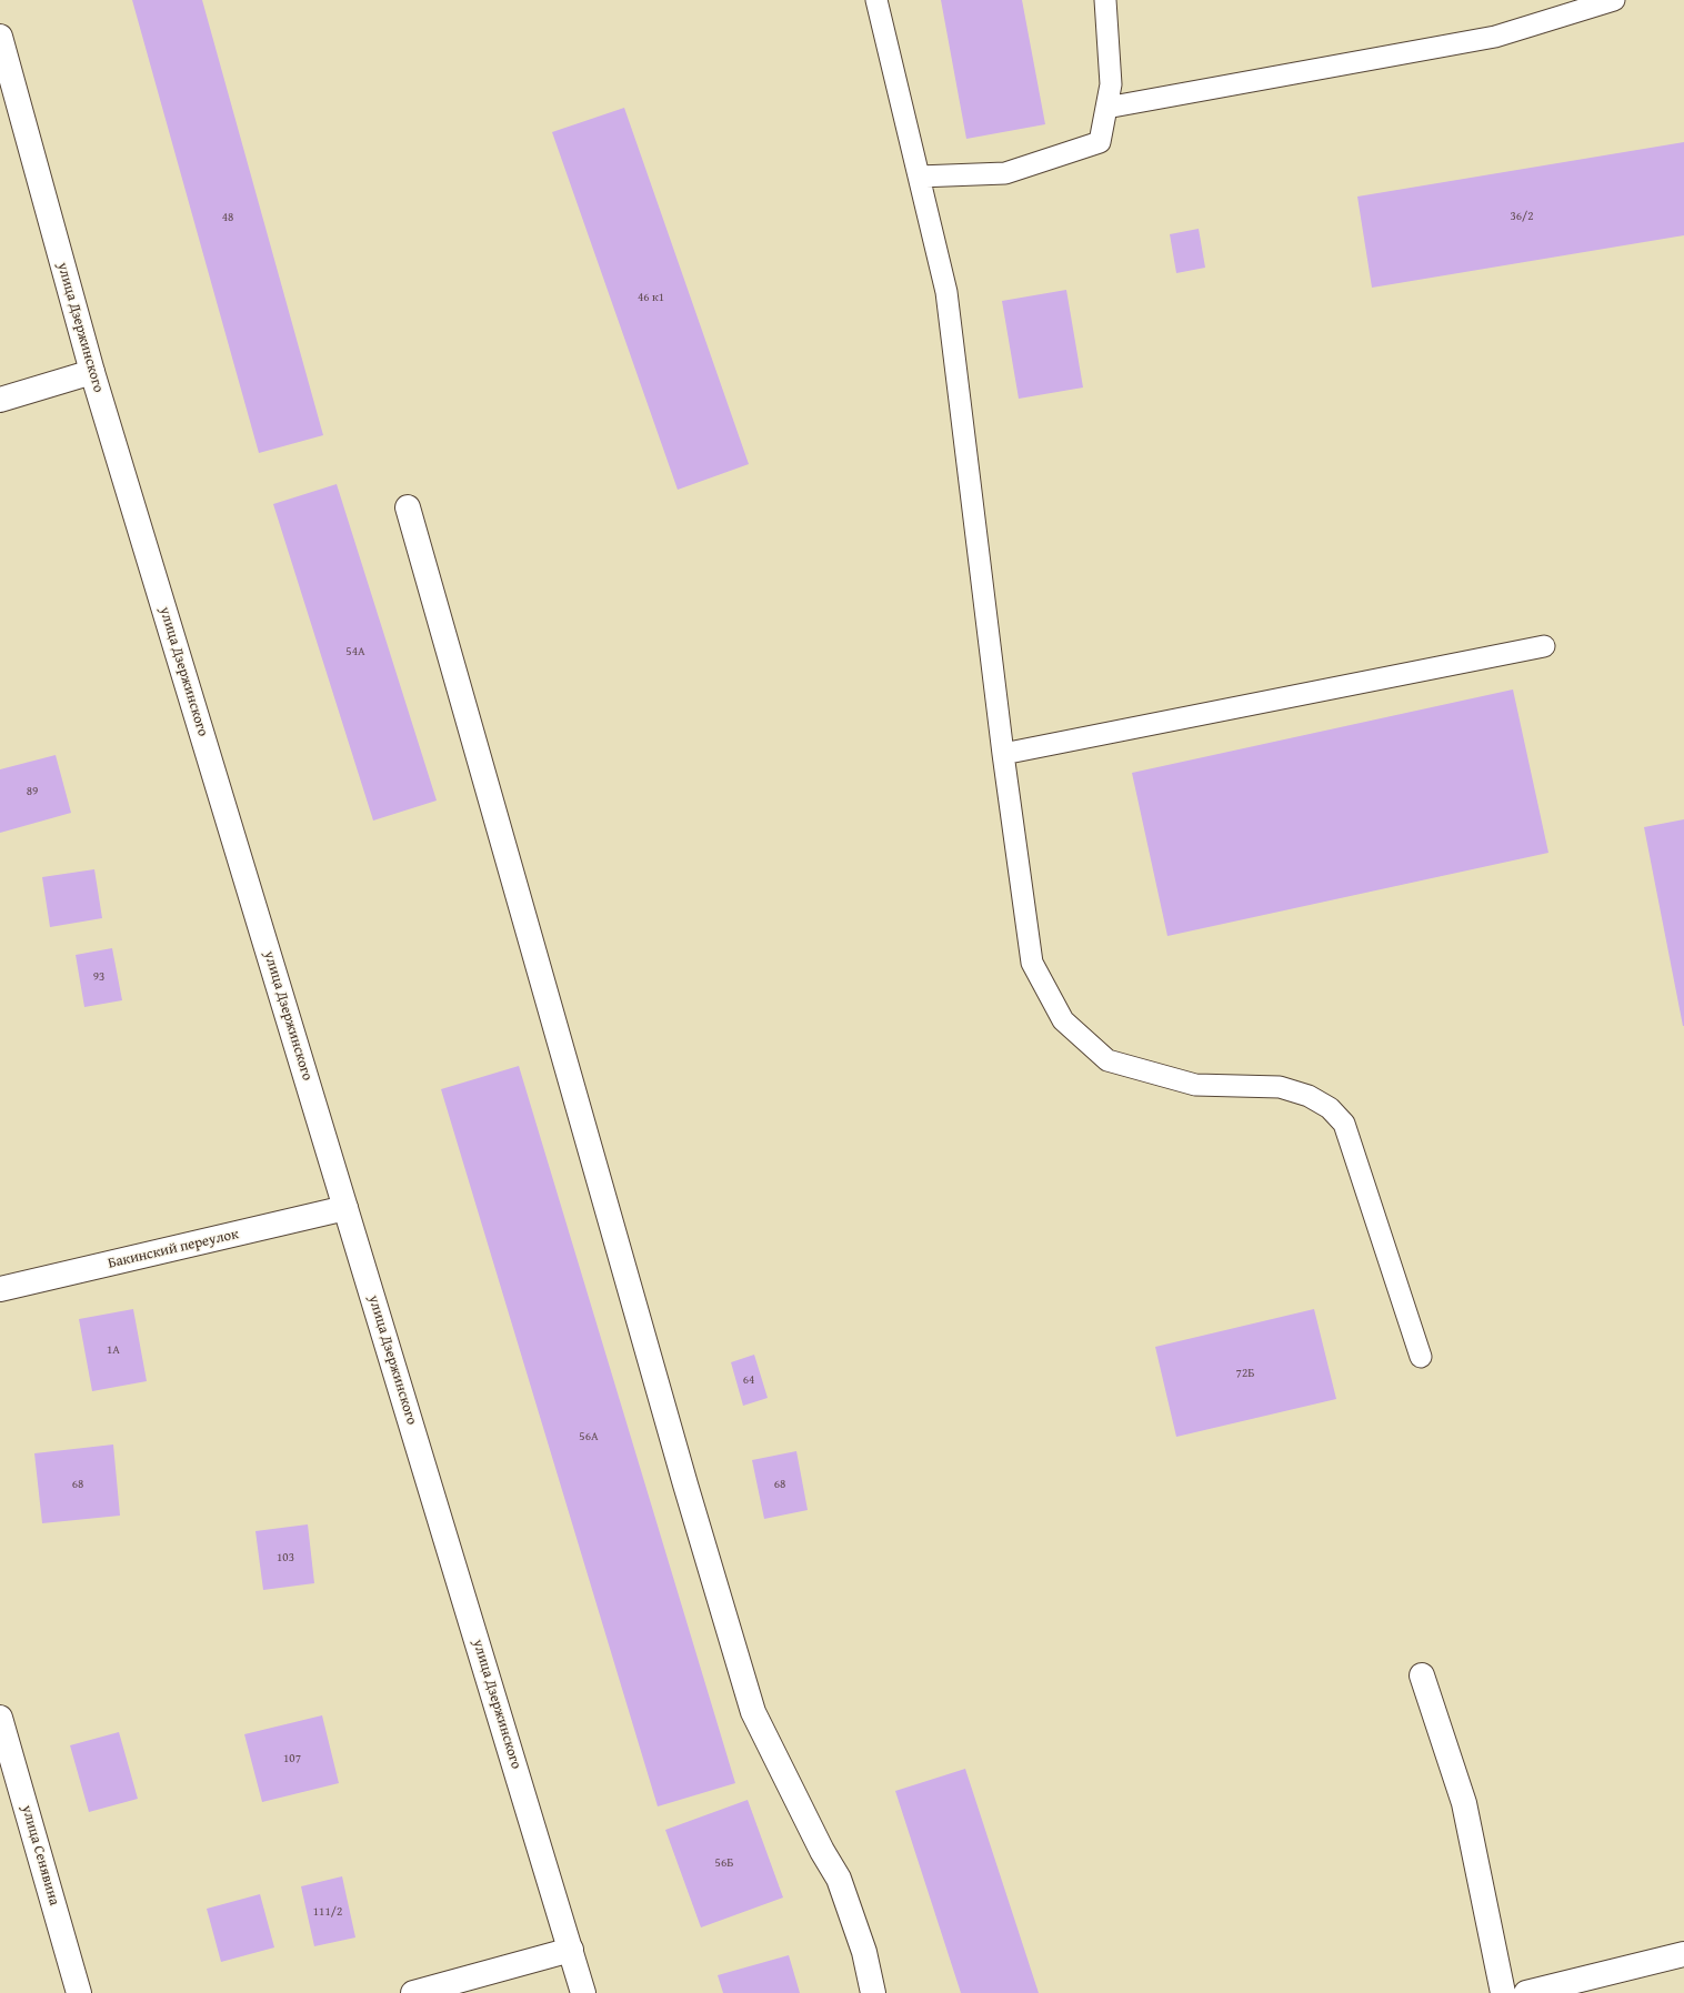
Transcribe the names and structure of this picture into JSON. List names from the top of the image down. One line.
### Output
{"streets":{"street":["улица Дзержинского","Бакинский переулок","улица Сенявина"]},"crossings":[["улица Дзержинского","Бакинский переулок"]],"house_numbers":["36/2","48","46 к1","54А","89","93","1А","72Б","64","56А","68","68","103","107","56Б","111/2"]}
